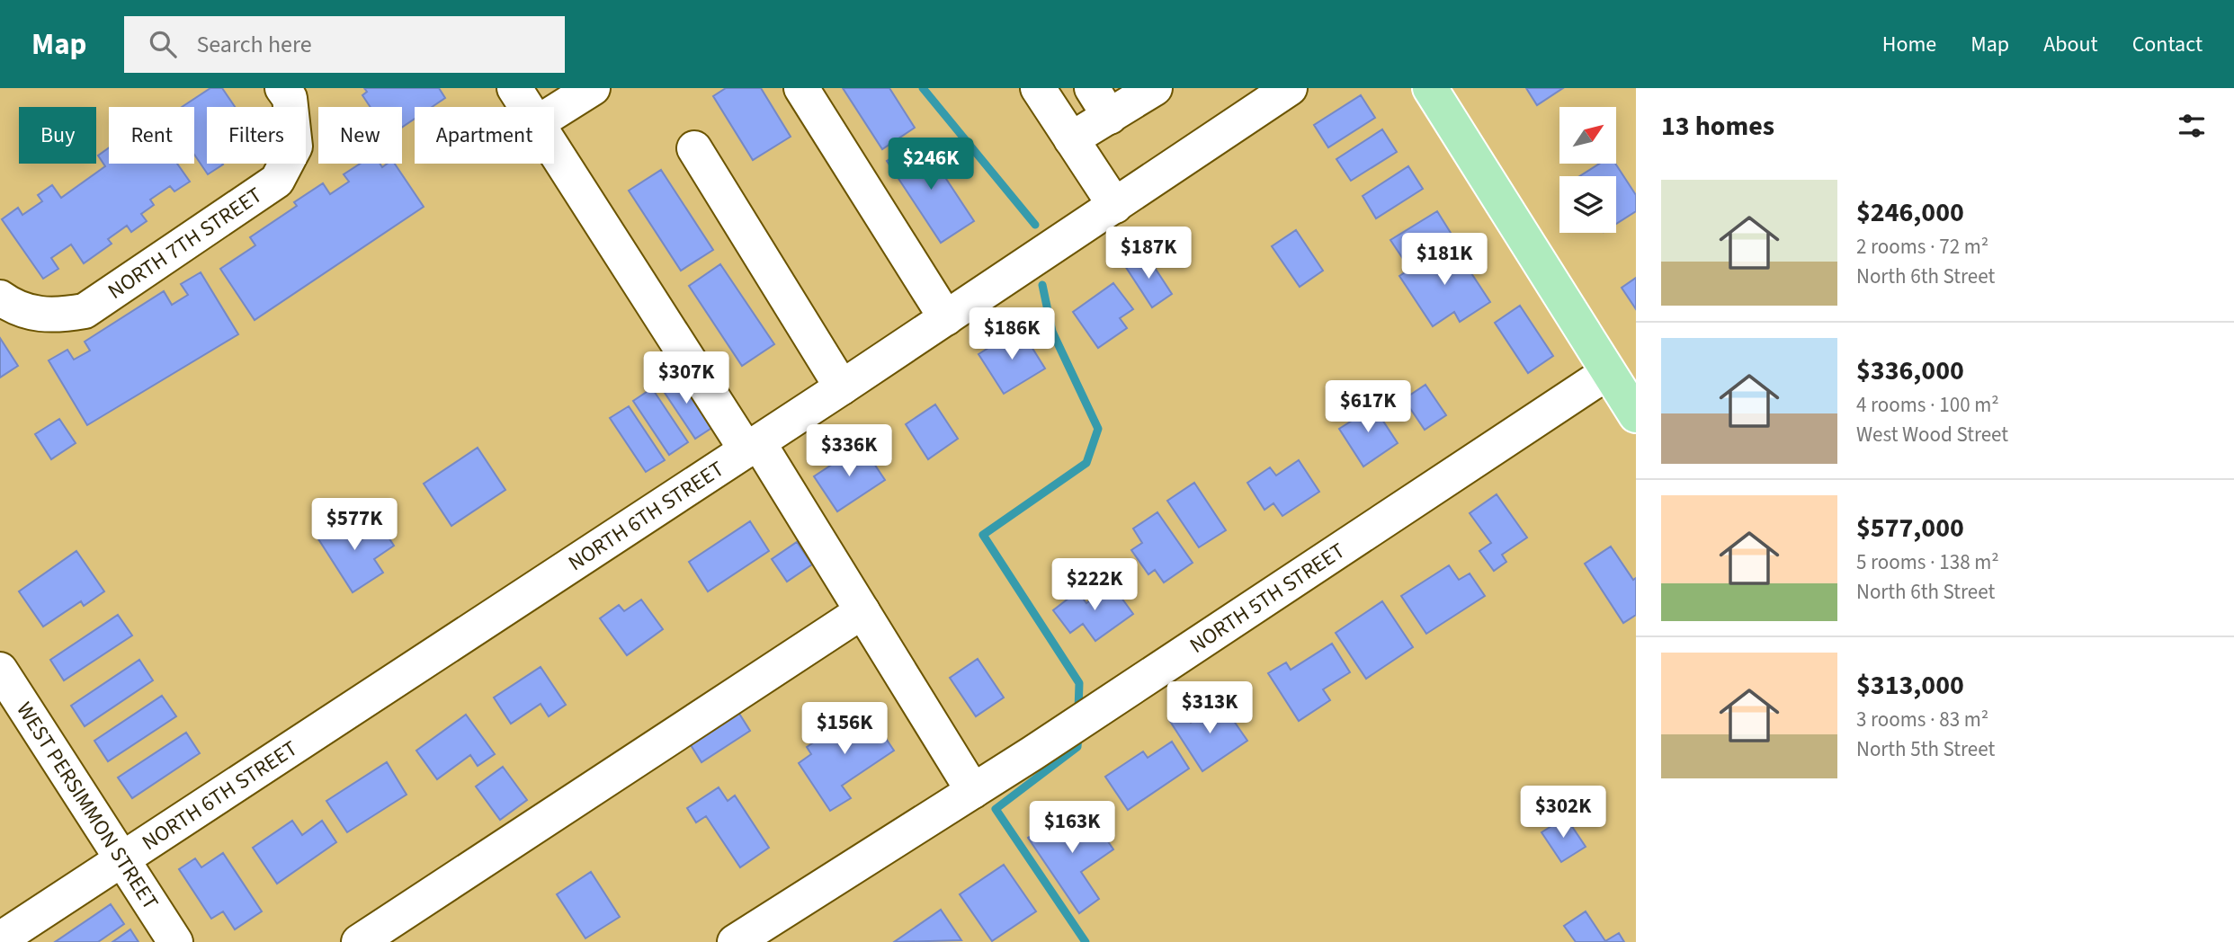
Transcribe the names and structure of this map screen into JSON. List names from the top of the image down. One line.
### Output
{"streets":{"street":["NORTH 7TH STREET","NORTH 6TH STREET","NORTH 5TH STREET","WEST PERSIMMON STREET"]},"crossings":[["NORTH 6TH STREET","WEST PERSIMMON STREET"]],"north":"top right","page":{"header":"Map","search":"Search here","nav":["Home","Map","About","Contact"],"heading":"13 homes","chip":["Buy","Rent","Filters","New","Apartment"],"price":["$246K","$187K","$181K","$186K","$307K","$617K","$336K","$577K","$222K","$313K","$156K","$302K","$163K"],"list":[{"name":"$246,000","note":"2 rooms · 72 m² · North 6th Street"},{"name":"$336,000","note":"4 rooms · 100 m² · West Wood Street"},{"name":"$577,000","note":"5 rooms · 138 m² · North 6th Street"},{"name":"$313,000","note":"3 rooms · 83 m² · North 5th Street"}]}}
